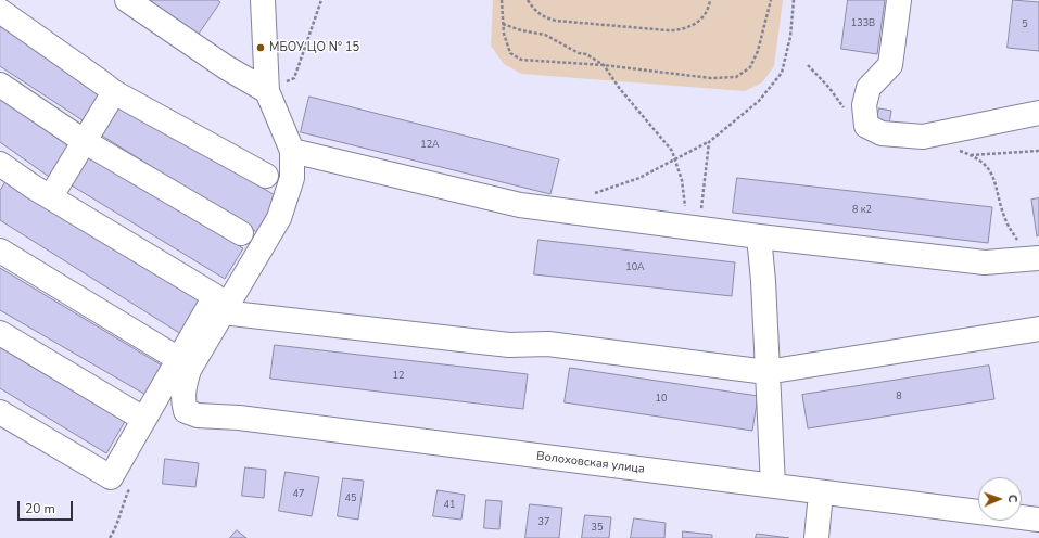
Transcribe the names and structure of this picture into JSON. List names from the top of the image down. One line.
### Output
{"streets":{"street":["Волоховская улица"]},"places":["МБОУ ЦО N° 15"],"house_numbers":["133В","5","12А","8 к2","10А","12","8","10","47","45","41","37","35"],"scale_bar":"20 m","north":"right"}
